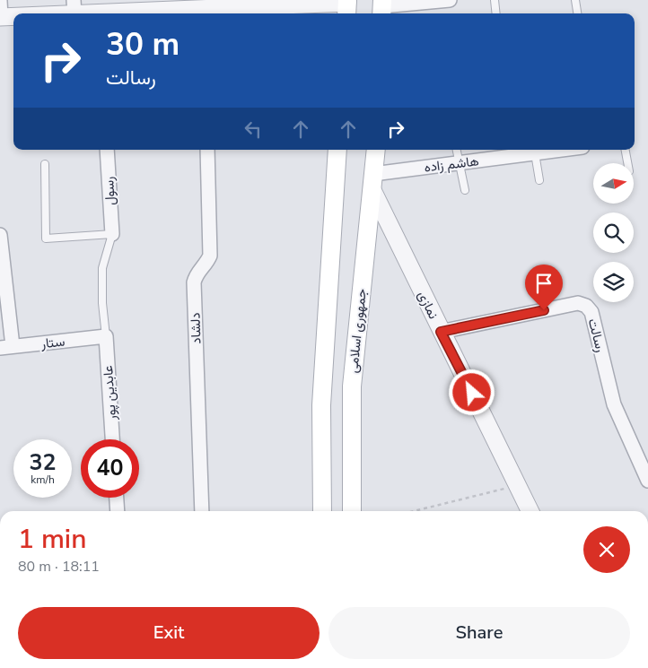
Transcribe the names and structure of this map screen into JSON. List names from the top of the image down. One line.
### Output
{"streets":{"main road":["جمهوری اسلامی"],"street":["هاشم زاده","رسول","نمازی","دلشاد","رسالت","ستار","عابدین پور"]},"crossings":[["هاشم زاده","نمازی"],["هاشم زاده","جمهوری اسلامی"],["نمازی","جمهوری اسلامی"],["نمازی","رسالت"],["ستار","عابدین پور"]],"north":"right","page":{"turn":["30 m","رسالت"],"speed":"32 km/h","limit":"40","heading":["1 min","80 m · 18:11"],"buttons":["Exit","Share"]}}
